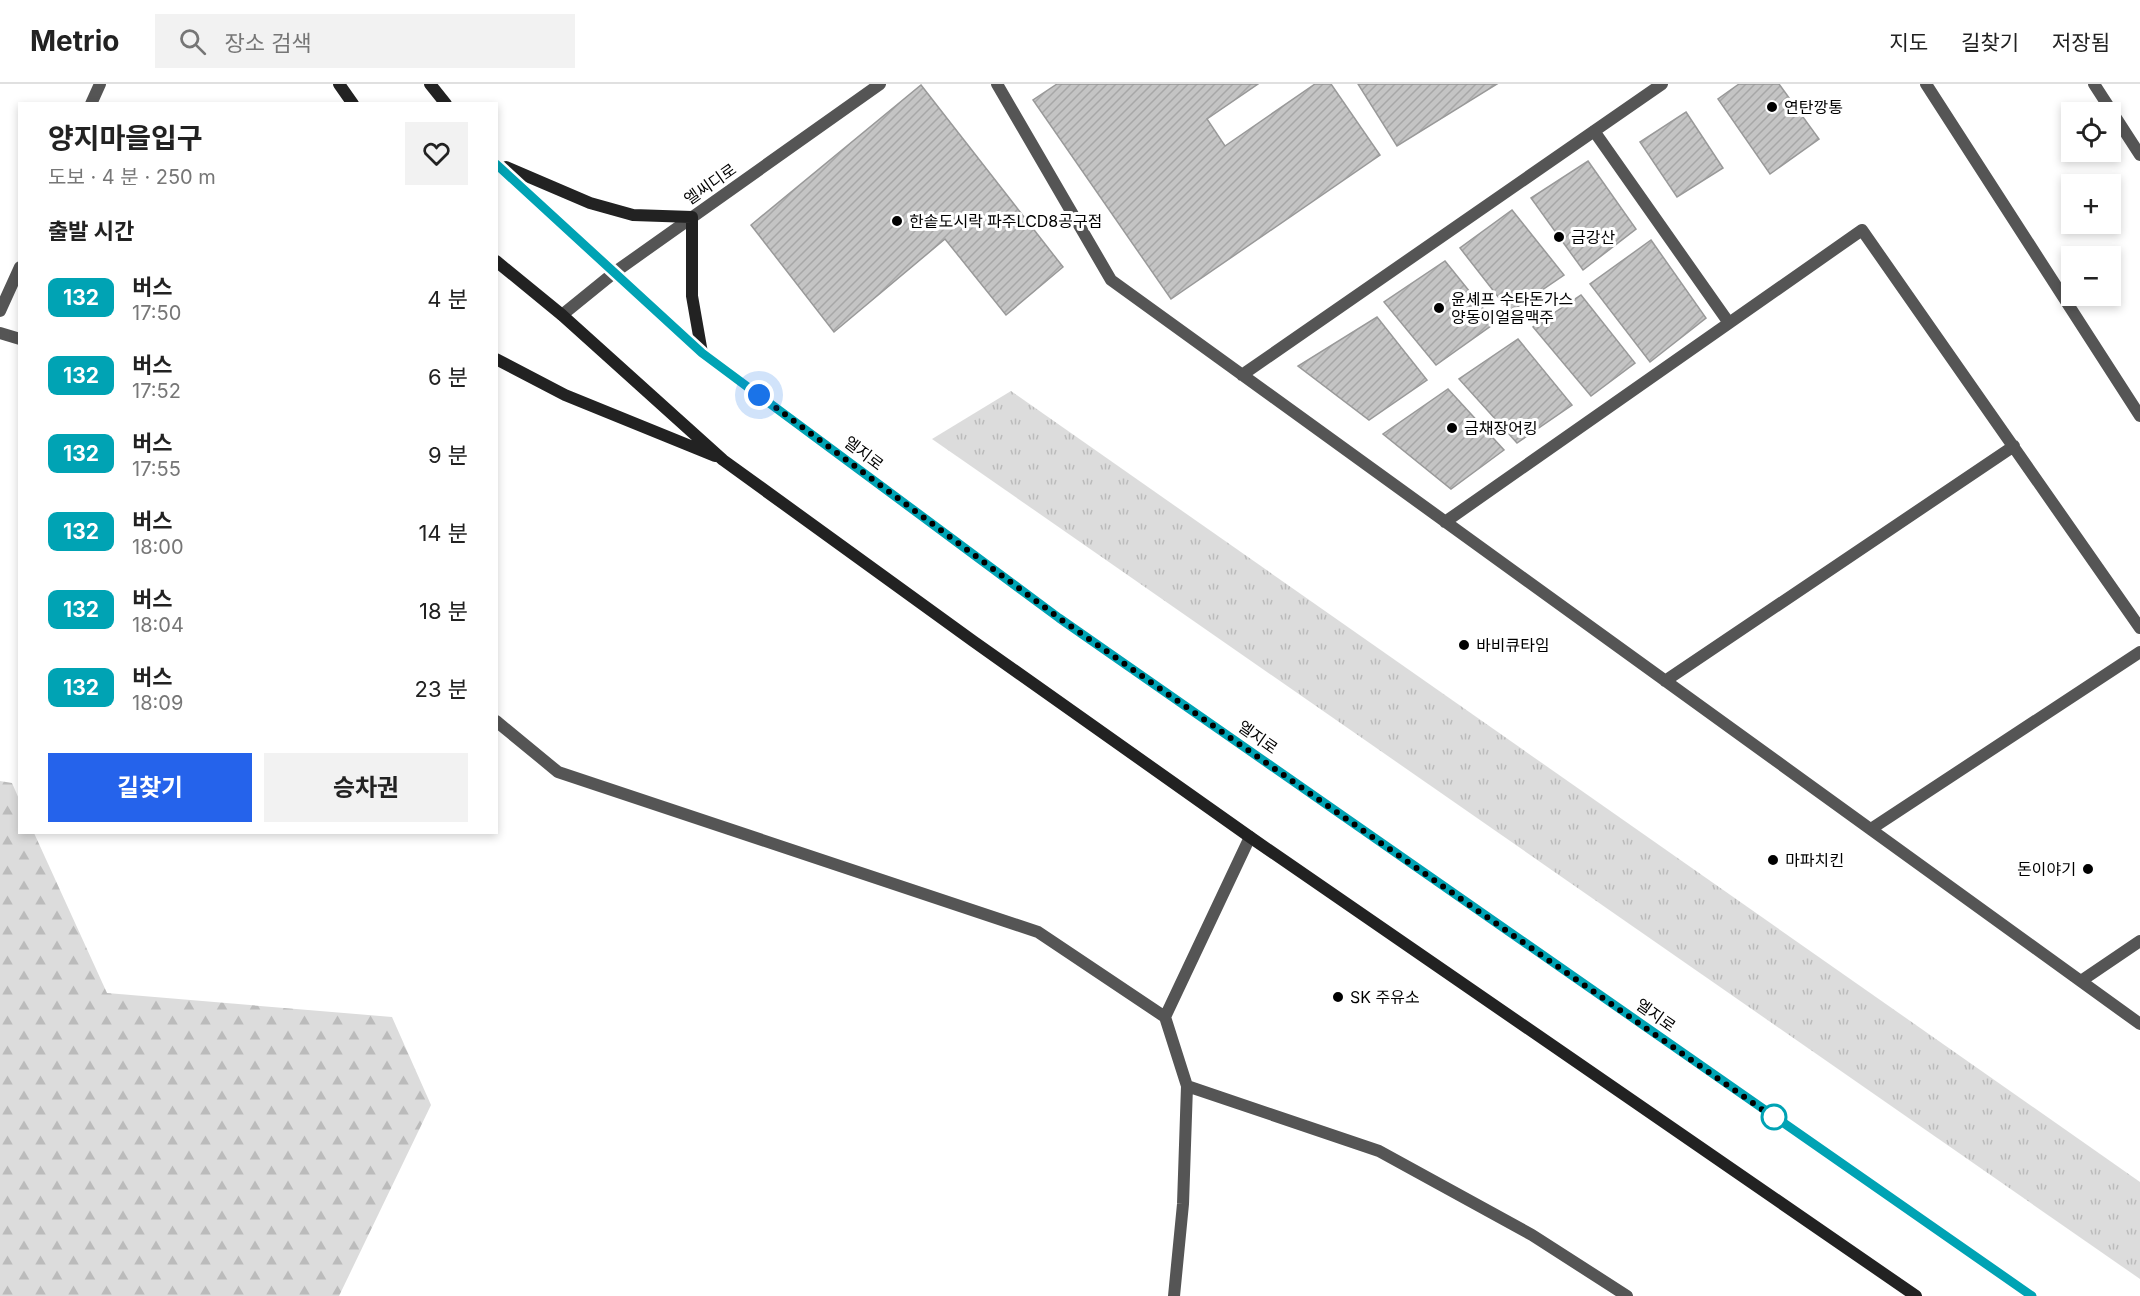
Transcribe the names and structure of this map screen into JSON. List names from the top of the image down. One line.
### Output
{"streets":{"main road":["엘지로"],"street":["엘씨디로"]},"crossings":[["엘씨디로","엘지로"]],"places":["연탄깡통","한솥도시락 파주LCD8공구점","금강산","윤셰프 수타돈가스 양동이얼음맥주","금채장어킹","바비큐타임","마파치킨","돈이야기","SK 주유소"],"lines":["bus line 132"],"page":{"header":"Metrio","search":"장소 검색","nav":["지도","길찾기","저장됨"],"map_buttons":["+","−"],"heading":[["양지마을입구","도보 · 4 분 · 250 m"],"출발 시간"],"list":[{"mark":"132","name":"버스","note":"17:50","value":"4 분"},{"mark":"132","name":"버스","note":"17:52","value":"6 분"},{"mark":"132","name":"버스","note":"17:55","value":"9 분"},{"mark":"132","name":"버스","note":"18:00","value":"14 분"},{"mark":"132","name":"버스","note":"18:04","value":"18 분"},{"mark":"132","name":"버스","note":"18:09","value":"23 분"}],"buttons":["길찾기","승차권"]}}
